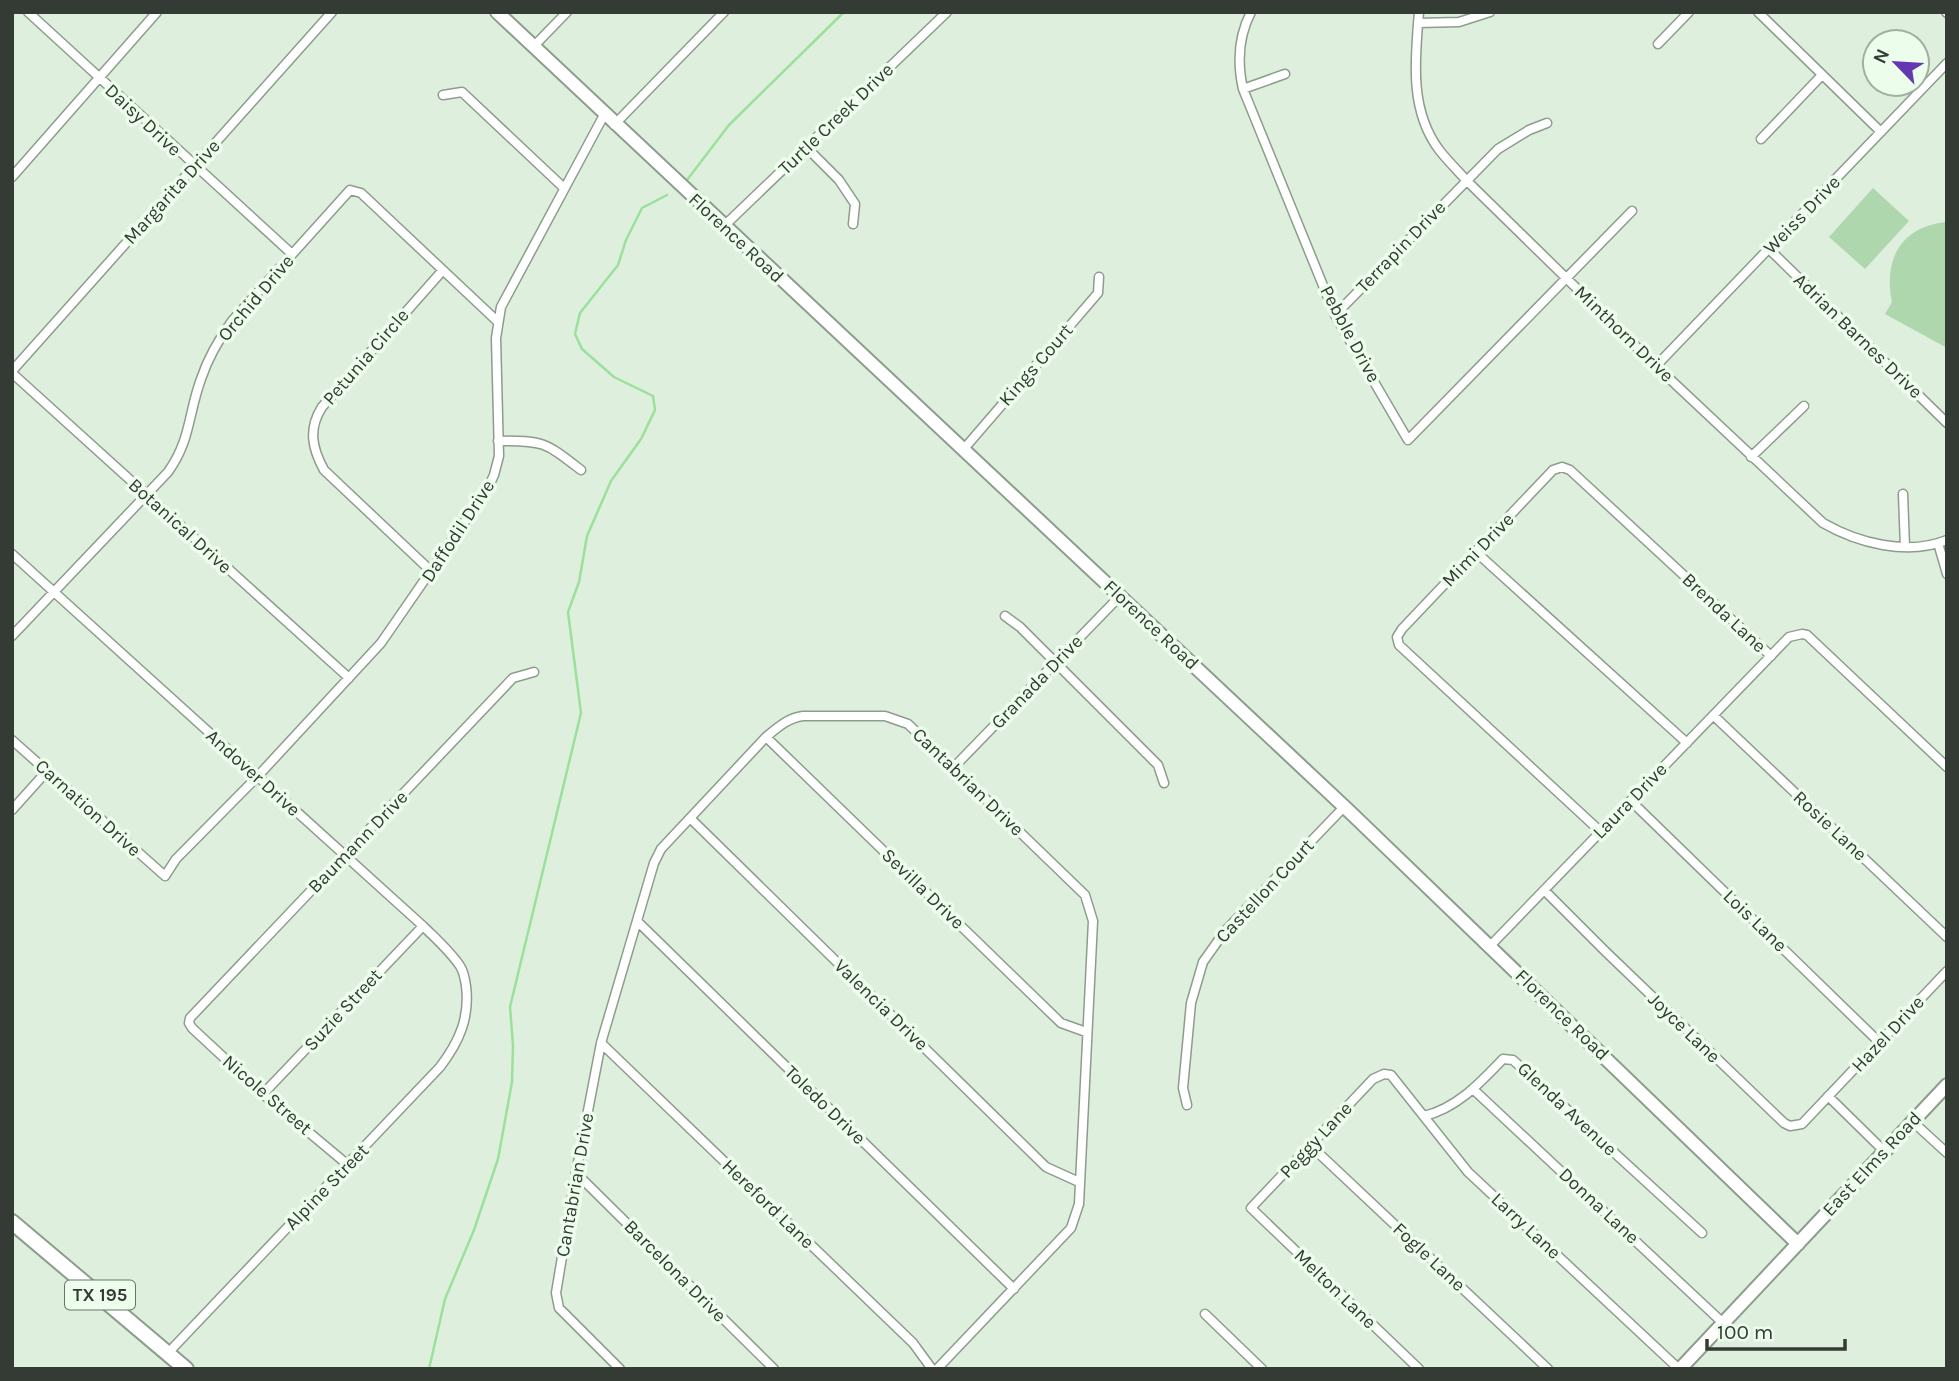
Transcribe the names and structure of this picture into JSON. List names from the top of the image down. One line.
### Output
{"streets":{"highway":["TX 195"],"street":["Turtle Creek Drive","Daisy Drive","Margarita Drive","Weiss Drive","Florence Road","Terrapin Drive","Orchid Drive","Pebble Drive","Minthorn Drive","Adrian Barnes Drive","Petunia Circle","Kings Court","Botanical Drive","Daffodil Drive","Mimi Drive","Brenda Lane","Granada Drive","Andover Drive","Cantabrian Drive","Laura Drive","Carnation Drive","Rosie Lane","Baumann Drive","Sevilla Drive","Castellon Court","Lois Lane","Valencia Drive","Suzie Street","Joyce Lane","Hazel Drive","Nicole Street","Toledo Drive","Glenda Avenue","Peggy Lane","East Elms Road","Alpine Street","Hereford Lane","Donna Lane","Larry Lane","Fogle Lane","Barcelona Drive","Melton Lane"]},"crossings":[["Turtle Creek Drive","Florence Road"],["Daisy Drive","Margarita Drive"],["Daisy Drive","Orchid Drive"],["Margarita Drive","Botanical Drive"],["Weiss Drive","Minthorn Drive"],["Weiss Drive","Adrian Barnes Drive"],["Florence Road","Kings Court"],["Florence Road","Daffodil Drive"],["Florence Road","Granada Drive"],["Florence Road","Laura Drive"],["Florence Road","Castellon Court"],["Florence Road","East Elms Road"],["Terrapin Drive","Pebble Drive"],["Terrapin Drive","Minthorn Drive"],["Orchid Drive","Petunia Circle"],["Orchid Drive","Botanical Drive"],["Orchid Drive","Daffodil Drive"],["Orchid Drive","Andover Drive"],["Pebble Drive","Minthorn Drive"],["Petunia Circle","Daffodil Drive"],["Botanical Drive","Daffodil Drive"],["Daffodil Drive","Andover Drive"],["Daffodil Drive","Carnation Drive"],["Mimi Drive","Brenda Lane"],["Mimi Drive","Laura Drive"],["Brenda Lane","Laura Drive"],["Granada Drive","Cantabrian Drive"],["Andover Drive","Baumann Drive"],["Andover Drive","Suzie Street"],["Andover Drive","Alpine Street"],["Cantabrian Drive","Sevilla Drive"],["Cantabrian Drive","Valencia Drive"],["Cantabrian Drive","Toledo Drive"],["Cantabrian Drive","Hereford Lane"],["Cantabrian Drive","Barcelona Drive"],["Laura Drive","Rosie Lane"],["Laura Drive","Lois Lane"],["Laura Drive","Joyce Lane"],["Baumann Drive","Nicole Street"],["Lois Lane","Hazel Drive"],["Suzie Street","Nicole Street"],["Joyce Lane","Hazel Drive"],["Nicole Street","Alpine Street"],["Glenda Avenue","Donna Lane"],["Glenda Avenue","Larry Lane"],["Peggy Lane","Larry Lane"],["Peggy Lane","Fogle Lane"],["Peggy Lane","Melton Lane"],["East Elms Road","Donna Lane"],["East Elms Road","Larry Lane"],["Alpine Street","TX 195"]],"scale_bar":"100 m","north":"top left"}
